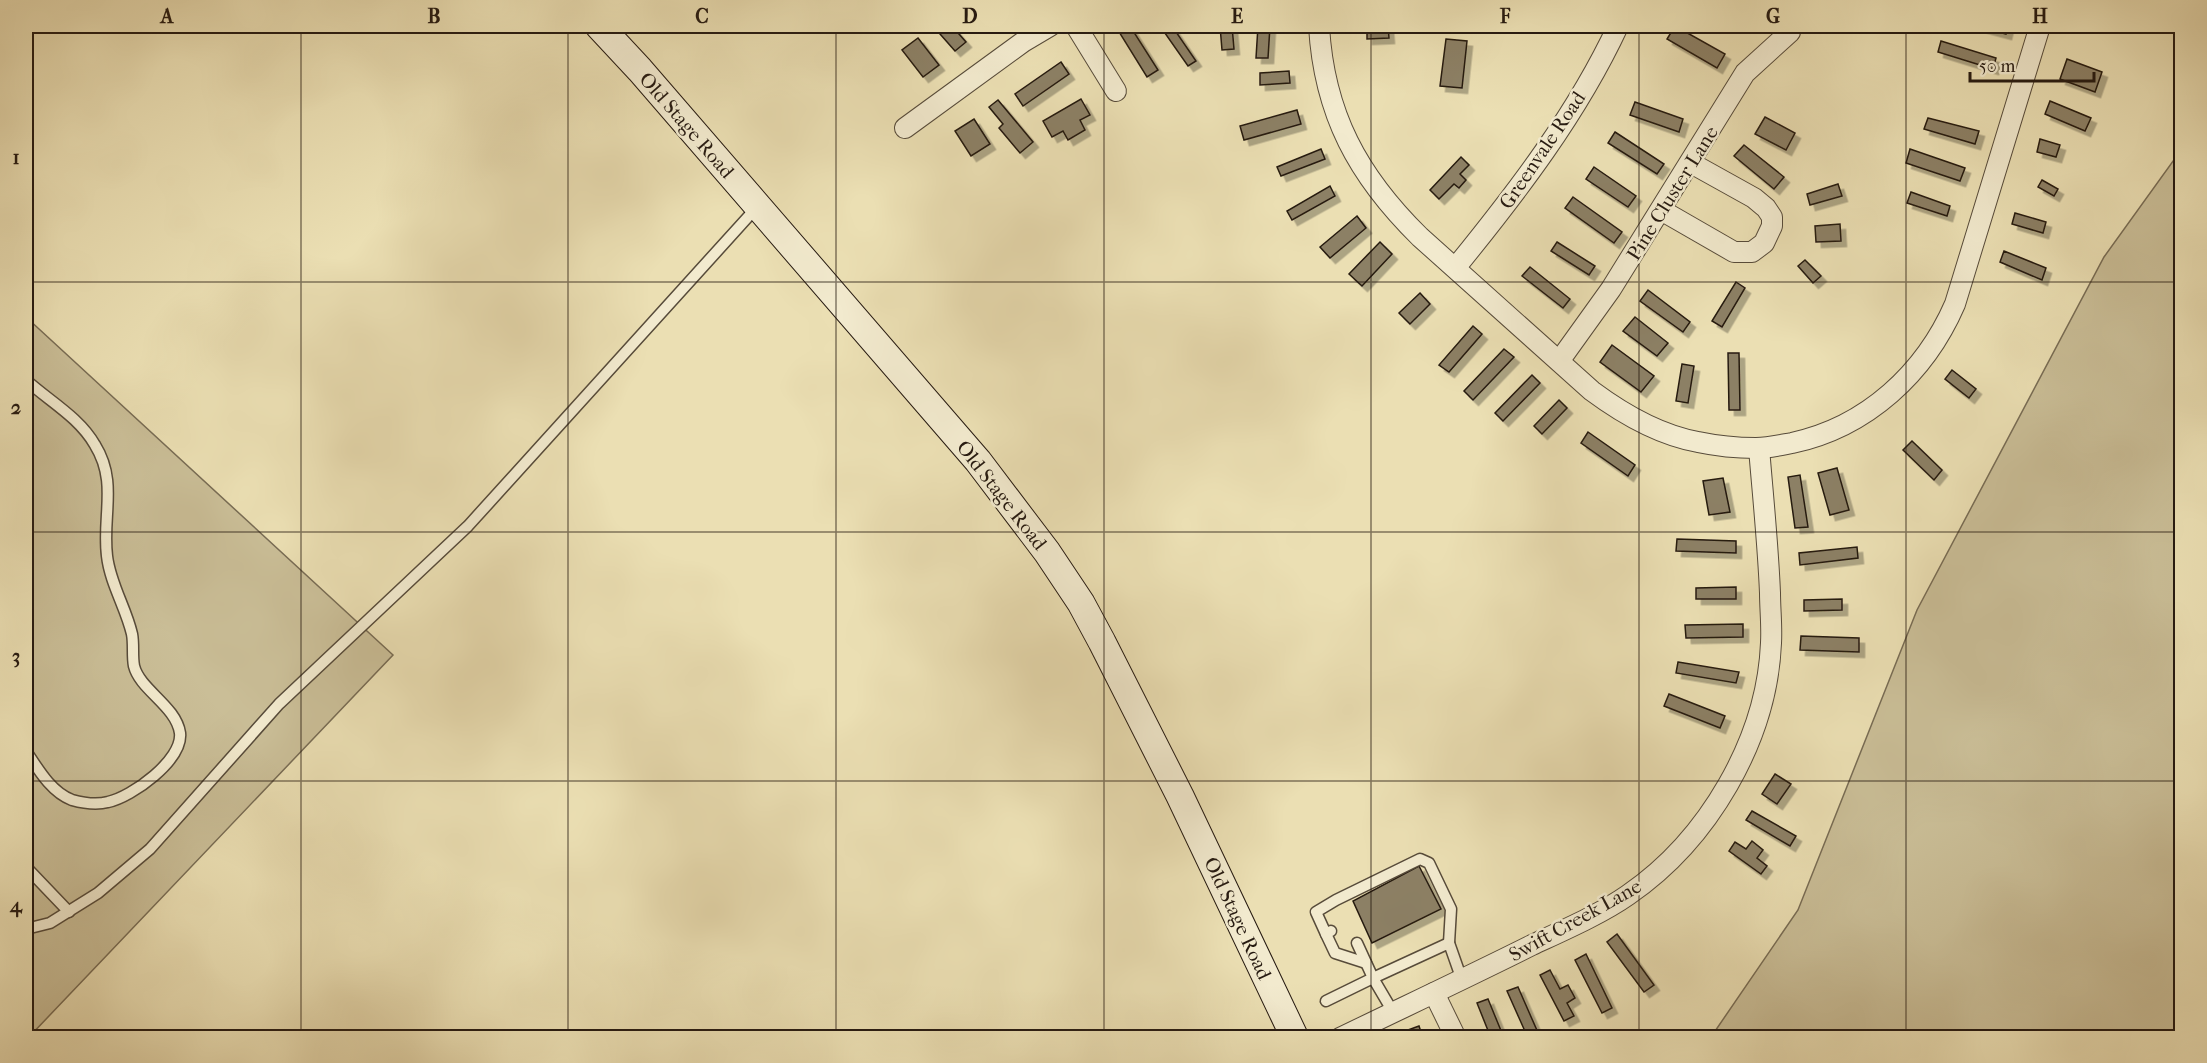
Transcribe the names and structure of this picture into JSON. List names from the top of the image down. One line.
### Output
{"streets":{"main road":["Old Stage Road"],"street":["Greenvale Road","Pine Cluster Lane","Swift Creek Lane"]},"scale_bar":"50 m","grid":{"columns":["A","B","C","D","E","F","G","H"],"rows":["1","2","3","4"]}}
